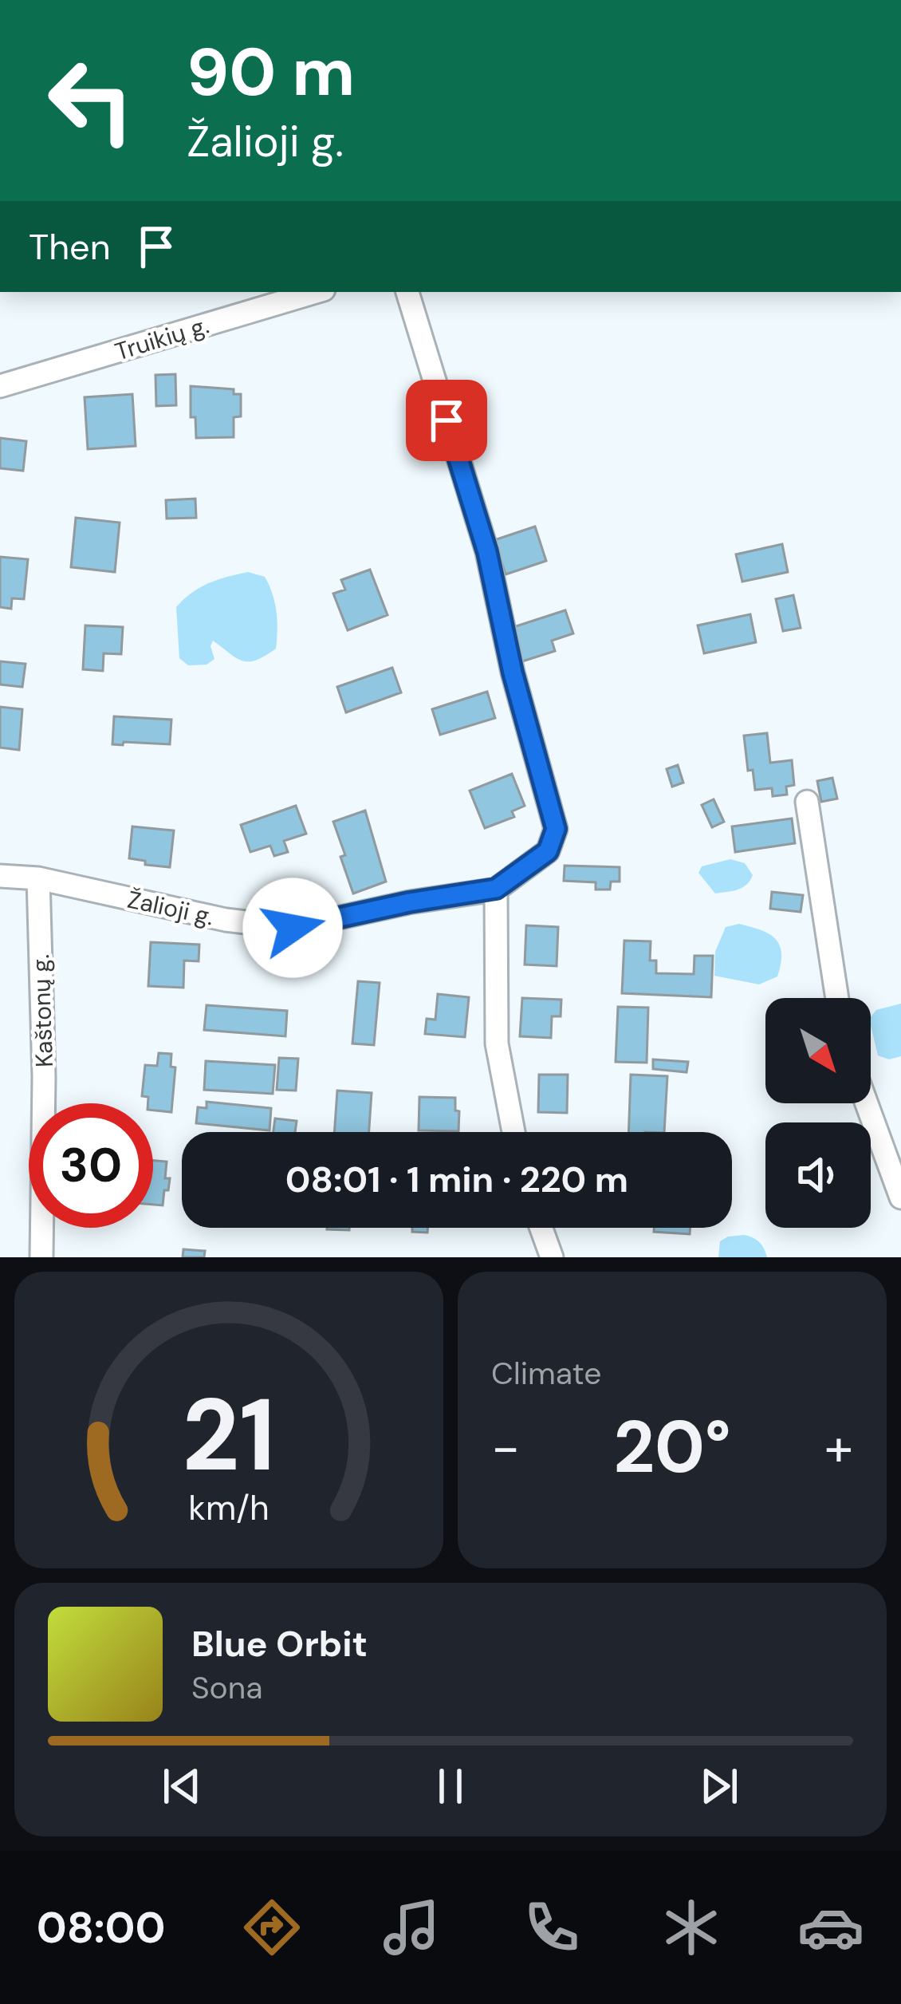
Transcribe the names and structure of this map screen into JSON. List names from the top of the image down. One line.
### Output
{"streets":{"street":["Truikių g.","Žalioji g.","Kaštonų g."]},"crossings":[["Žalioji g.","Kaštonų g."]],"north":"bottom right","page":{"turn":["90 m","Žalioji g."],"then":"Then","limit":"30","trip":"08:01 · 1 min · 220 m","tile":"Climate","heat":["−","20°","+"],"song":["Blue Orbit","Sona"],"tabs":"08:00","gauge":["21","km/h"]}}
